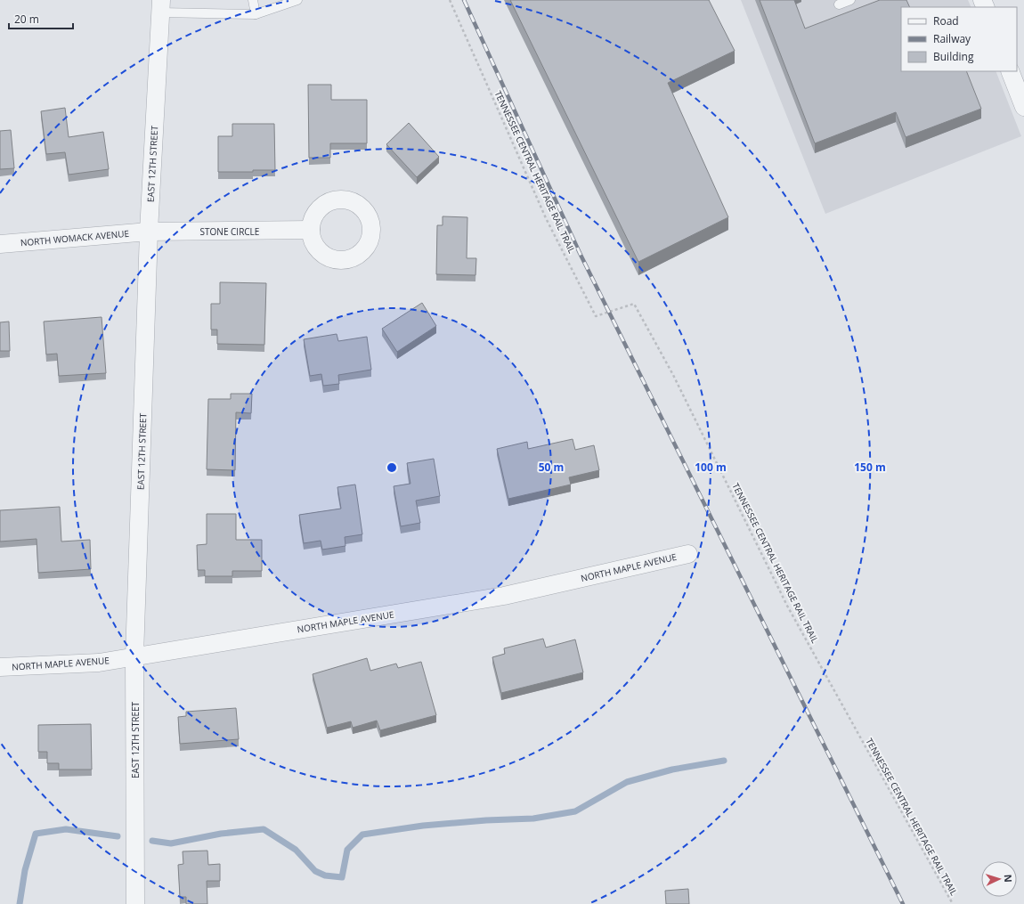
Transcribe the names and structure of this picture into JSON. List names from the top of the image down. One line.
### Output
{"streets":{"street":["EAST 12TH STREET","STONE CIRCLE","NORTH WOMACK AVENUE","NORTH MAPLE AVENUE"],"path":["TENNESSEE CENTRAL HERITAGE RAIL TRAIL"]},"crossings":[["EAST 12TH STREET","STONE CIRCLE"],["EAST 12TH STREET","NORTH WOMACK AVENUE"],["EAST 12TH STREET","NORTH MAPLE AVENUE"],["STONE CIRCLE","NORTH WOMACK AVENUE"]],"legend":["Road","Railway","Building"],"scale_bar":"20 m","north":"right","rings":["50 m","100 m","150 m"]}
